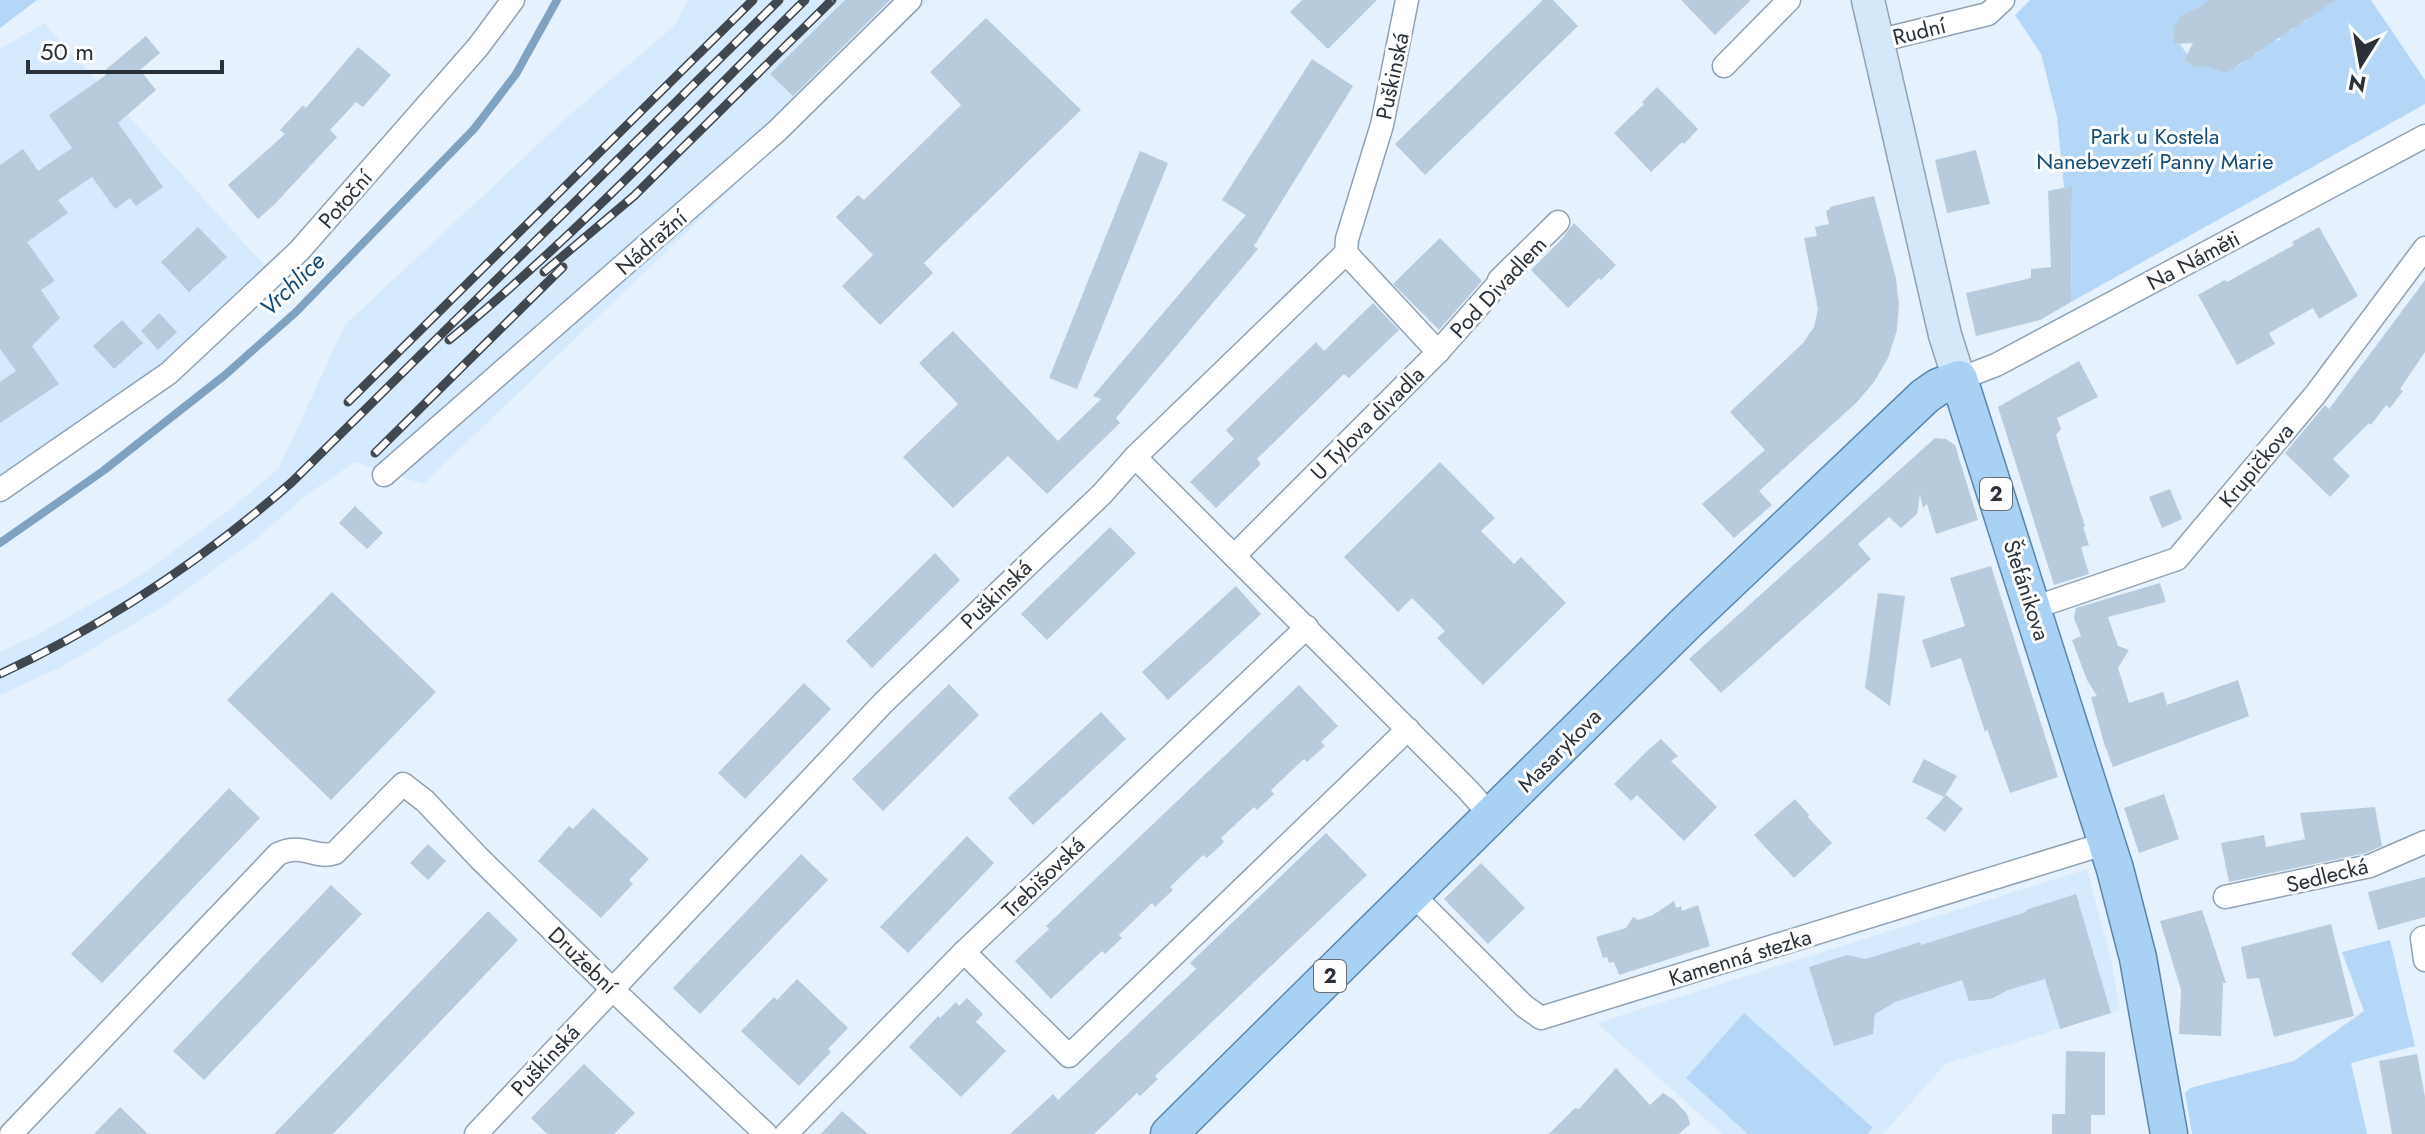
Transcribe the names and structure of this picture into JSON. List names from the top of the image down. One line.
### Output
{"streets":{"main road":["2","Štefánikova","Masarykova"],"street":["Rudní","Puškinská","Potoční","Nádražní","Na Náměti","Pod Divadlem","U Tylova divadla","Krupičkova","Sedlecká","Trebišovská","Kamenná stezka","Družební"]},"crossings":[["Rudní","Štefánikova"],["Puškinská","U Tylova divadla"],["Puškinská","Družební"],["Na Náměti","Štefánikova"],["Na Náměti","Masarykova"],["Pod Divadlem","U Tylova divadla"],["Krupičkova","Štefánikova"],["Štefánikova","Masarykova"],["Štefánikova","Kamenná stezka"],["Masarykova","Kamenná stezka"]],"water":["Vrchlice"],"parks":["Park u Kostela Nanebevzetí Panny Marie"],"scale_bar":"50 m","north":"bottom"}
